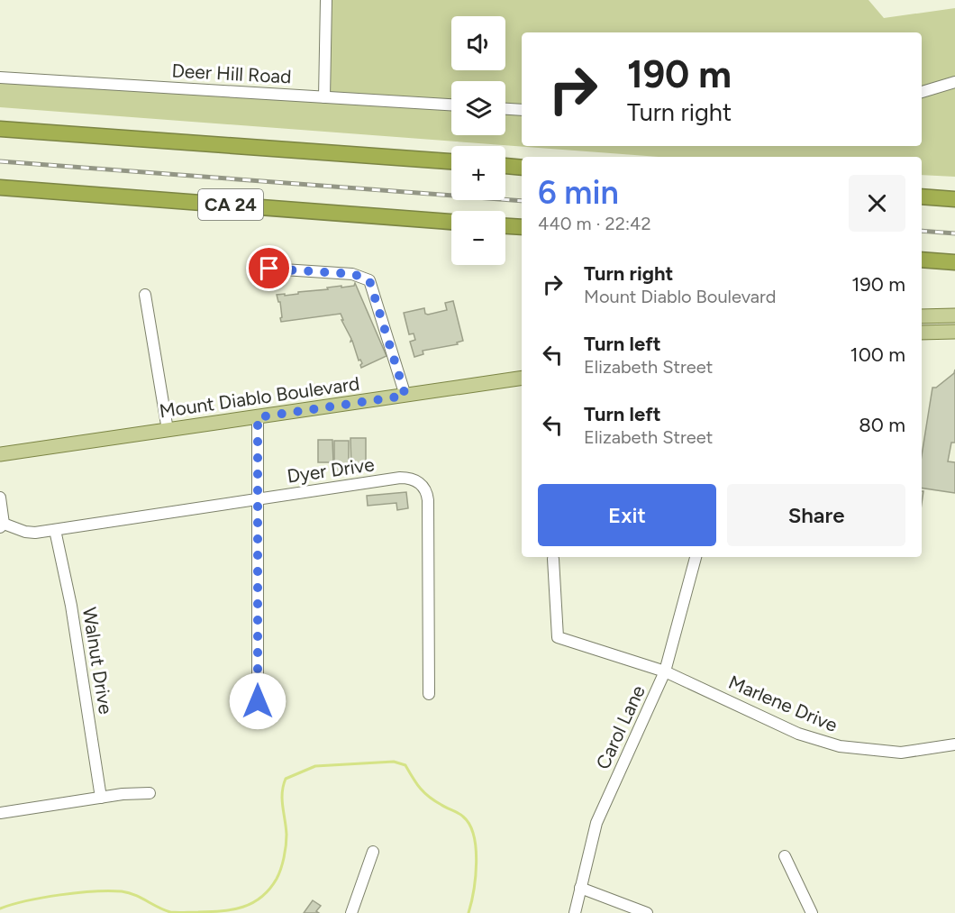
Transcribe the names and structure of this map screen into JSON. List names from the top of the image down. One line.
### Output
{"streets":{"highway":["CA 24"],"main road":["Mount Diablo Boulevard"],"street":["Deer Hill Road","Dyer Drive","Walnut Drive","Marlene Drive","Carol Lane"]},"crossings":[["Dyer Drive","Walnut Drive"],["Marlene Drive","Carol Lane"]],"page":{"map_buttons":["+","−"],"turn":["190 m","Turn right"],"heading":["6 min","440 m · 22:42"],"list":[{"name":"Turn right","note":"Mount Diablo Boulevard","value":"190 m"},{"name":"Turn left","note":"Elizabeth Street","value":"100 m"},{"name":"Turn left","note":"Elizabeth Street","value":"80 m"}],"buttons":["Exit","Share"]}}
